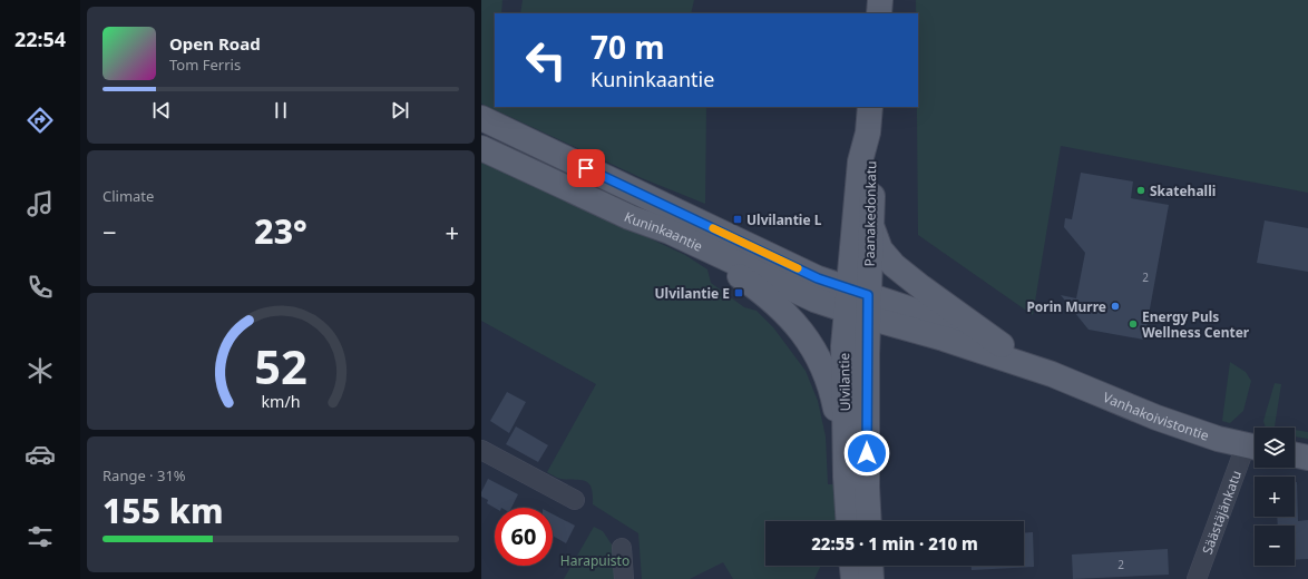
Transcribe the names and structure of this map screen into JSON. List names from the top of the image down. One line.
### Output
{"streets":{"main road":["Paanakedonkatu","Kuninkaantie","Ulvilantie","Vanhakoivistontie"],"street":["Säästäjänkatu"]},"crossings":[["Paanakedonkatu","Kuninkaantie"],["Paanakedonkatu","Ulvilantie"],["Paanakedonkatu","Vanhakoivistontie"],["Kuninkaantie","Ulvilantie"],["Kuninkaantie","Vanhakoivistontie"],["Ulvilantie","Vanhakoivistontie"],["Vanhakoivistontie","Säästäjänkatu"]],"parks":["Harapuisto"],"places":{"other":["Skatehalli","Porin Murre","Energy Puls Wellness Center"],"transit":["Ulvilantie L","Ulvilantie E"]},"house_numbers":["2","2"],"page":{"tabs":"22:54","turn":["70 m","Kuninkaantie"],"song":["Open Road","Tom Ferris"],"tile":["Climate",["Range · 31%","155 km"]],"heat":["−","23°","+"],"map_buttons":["+","−"],"limit":"60","trip":"22:55 · 1 min · 210 m","gauge":["52","km/h"]}}
